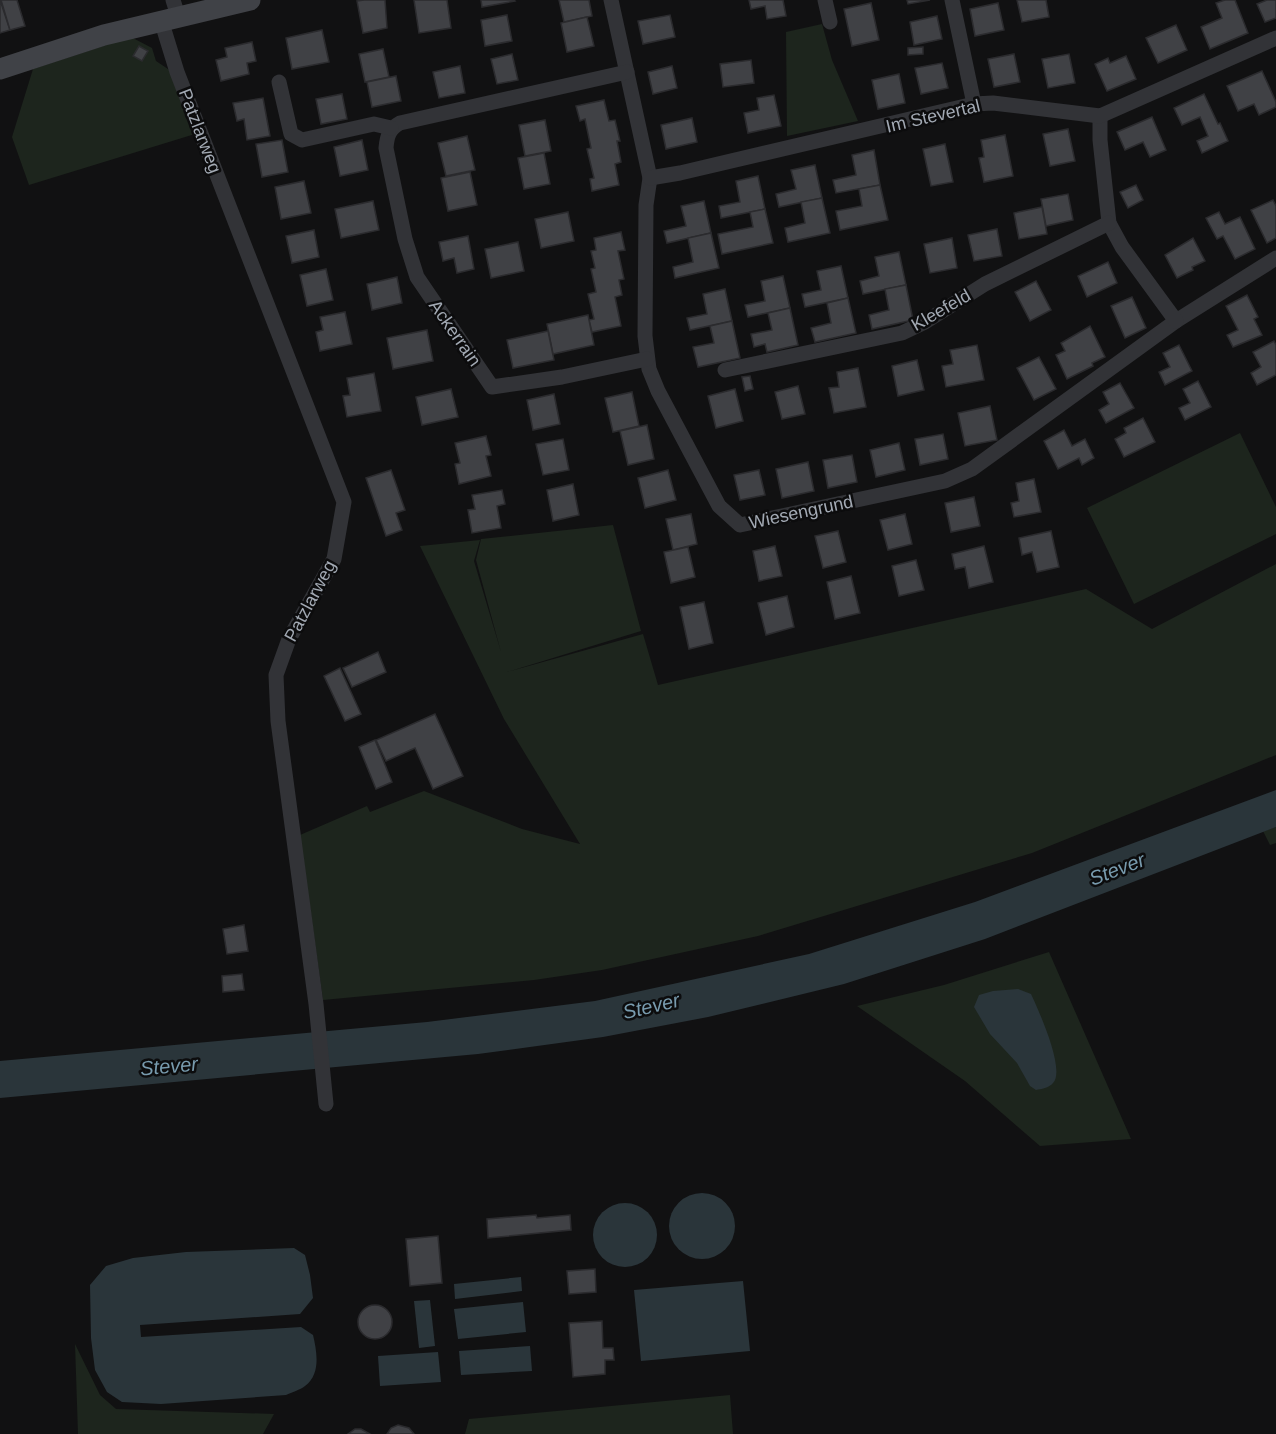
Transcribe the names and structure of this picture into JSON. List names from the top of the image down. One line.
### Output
{"streets":{"street":["Im Stevertal","Patzlarweg","Kleefeld","Ackerrain","Wiesengrund"]},"crossings":[["Im Stevertal","Wiesengrund"],["Ackerrain","Wiesengrund"]],"water":["Stever"]}
